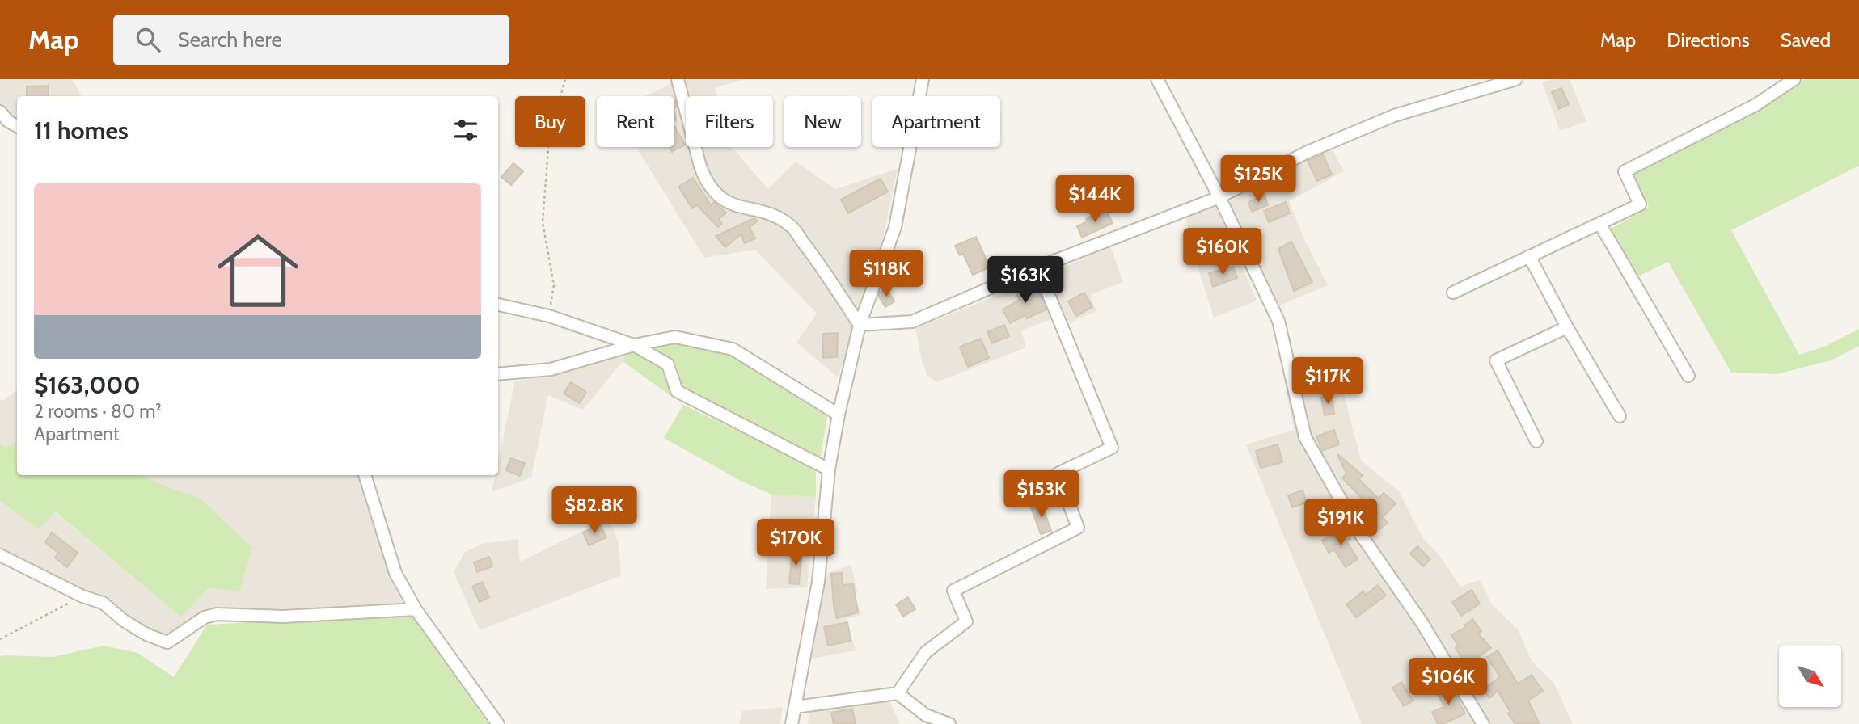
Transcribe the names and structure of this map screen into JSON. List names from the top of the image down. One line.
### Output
{"north":"bottom right","page":{"header":"Map","search":"Search here","nav":["Map","Directions","Saved"],"chip":["Buy","Rent","Filters","New","Apartment"],"heading":"11 homes","price":["$125K","$144K","$160K","$118K","$163K","$117K","$153K","$82.8K","$191K","$170K","$106K"],"list":[{"name":"$163,000","note":"2 rooms · 80 m² · Apartment"}]}}
